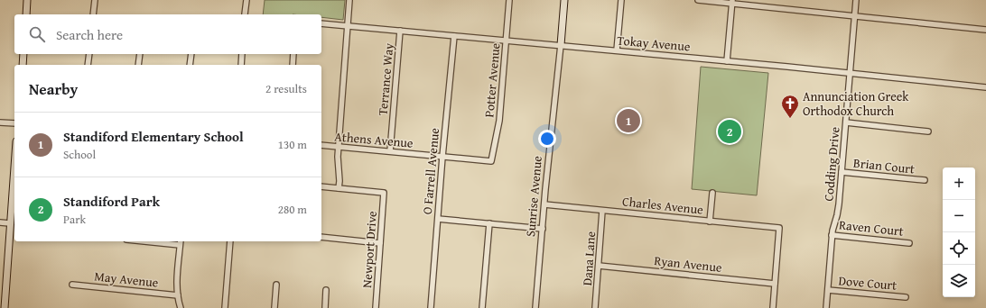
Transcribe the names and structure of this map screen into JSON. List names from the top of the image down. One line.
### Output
{"streets":{"main road":["Sunrise Avenue"],"street":["Tokay Avenue","Terrance Way","Potter Avenue","Athens Avenue","Codding Drive","Brian Court","O Farrell Avenue","Charles Avenue","Raven Court","Newport Drive","Dana Lane","Ryan Avenue","May Avenue","Dove Court"]},"crossings":[["Tokay Avenue","Terrance Way"],["Tokay Avenue","Potter Avenue"],["Tokay Avenue","Codding Drive"],["Tokay Avenue","O Farrell Avenue"],["Tokay Avenue","Sunrise Avenue"],["Terrance Way","Athens Avenue"],["Potter Avenue","Athens Avenue"],["Athens Avenue","O Farrell Avenue"],["Codding Drive","Brian Court"],["Codding Drive","Raven Court"],["Codding Drive","Dove Court"],["Sunrise Avenue","Charles Avenue"],["Charles Avenue","Dana Lane"],["Charles Avenue","Ryan Avenue"],["Dana Lane","Ryan Avenue"]],"places":{"church":["Annunciation Greek Orthodox Church"]},"page":{"search":"Search here","heading":["Nearby","2 results"],"pins":["1","2"],"list":[{"mark":"1","name":"Standiford Elementary School","note":"School","value":"130 m"},{"mark":"2","name":"Standiford Park","note":"Park","value":"280 m"}],"map_buttons":["+","−"]}}
